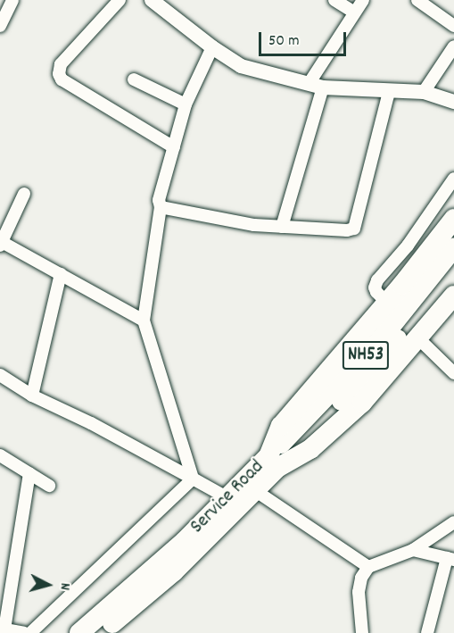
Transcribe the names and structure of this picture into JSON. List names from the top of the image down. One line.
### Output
{"streets":{"highway":["NH53","Service Road"]},"crossings":[["NH53","Service Road"]],"scale_bar":"50 m","north":"right"}
